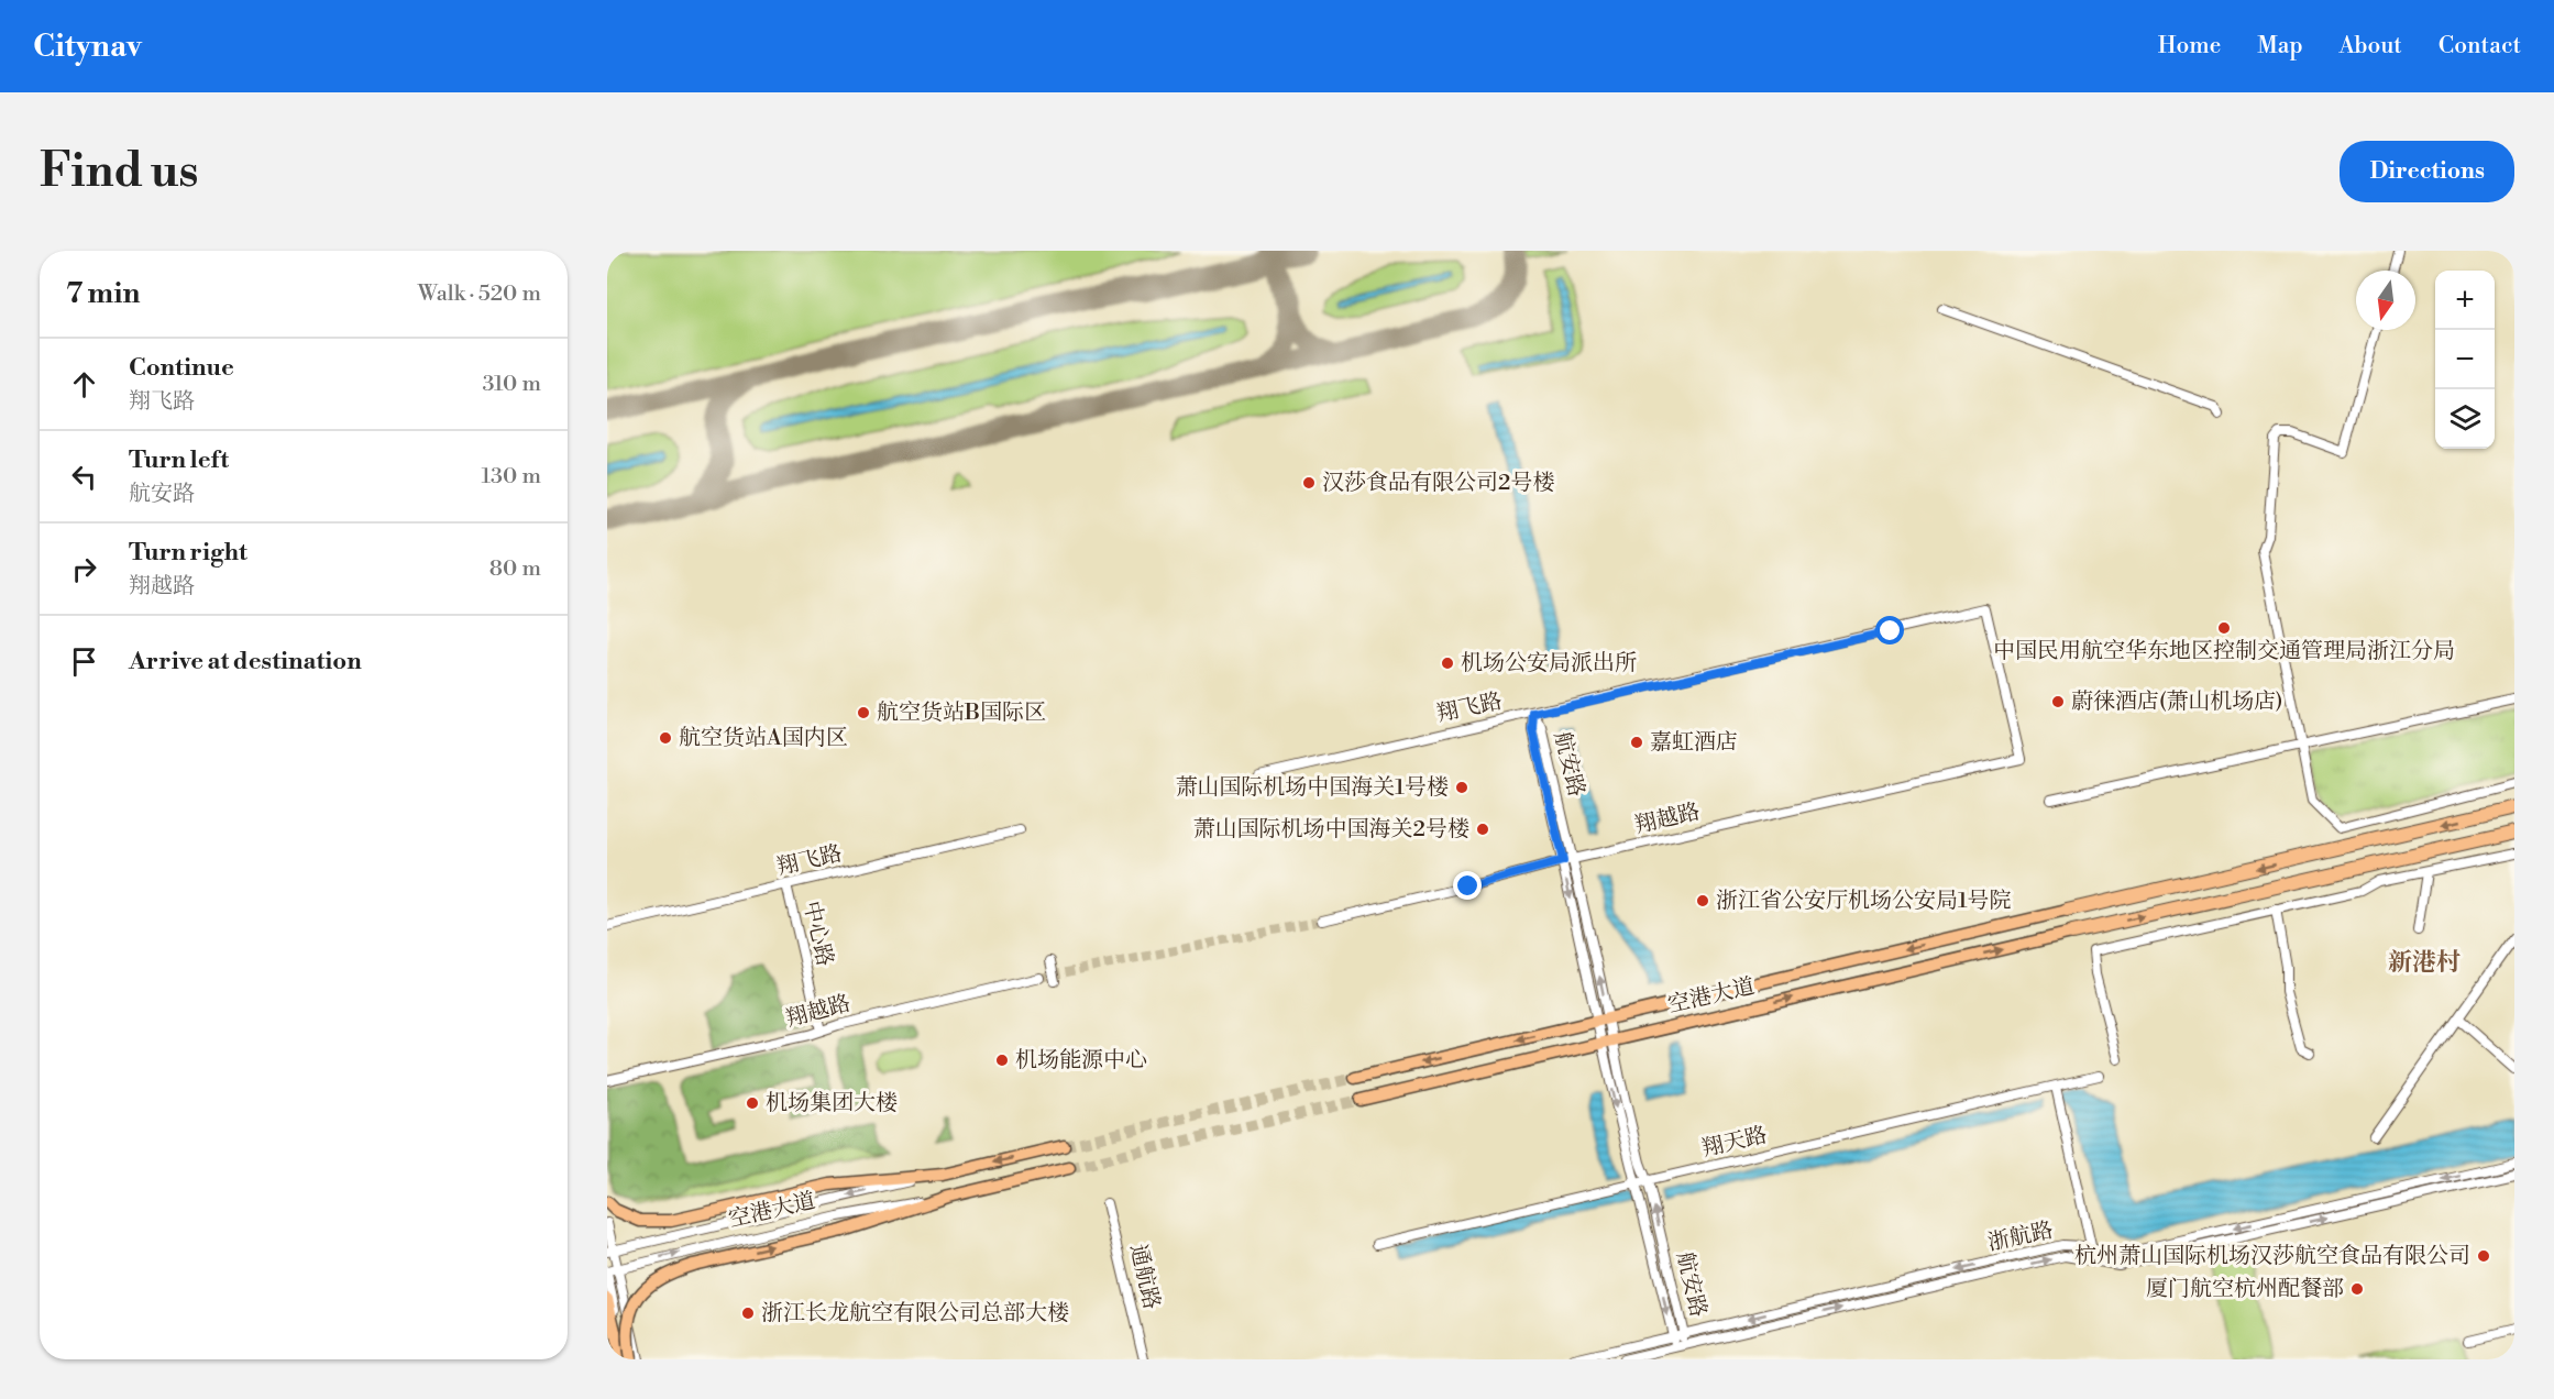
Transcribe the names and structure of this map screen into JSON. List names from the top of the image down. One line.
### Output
{"streets":{"main road":["空港大道"],"street":["翔飞路","航安路","翔越路","中心路","翔天路","浙航路","通航路"]},"crossings":[["翔飞路","航安路"],["翔飞路","翔越路"],["翔飞路","中心路"],["航安路","翔越路"],["航安路","空港大道"],["航安路","翔天路"],["航安路","浙航路"],["翔越路","中心路"]],"districts":["新港村"],"places":["汉莎食品有限公司2号楼","中国民用航空华东地区控制交通管理局浙江分局","机场公安局派出所","蔚徕酒店(萧山机场店)","航空货站B国际区","航空货站A国内区","嘉虹酒店","萧山国际机场中国海关1号楼","萧山国际机场中国海关2号楼","浙江省公安厅机场公安局1号院","机场能源中心","机场集团大楼","杭州萧山国际机场汉莎航空食品有限公司","厦门航空杭州配餐部","浙江长龙航空有限公司总部大楼"],"north":"bottom","page":{"header":"Citynav","nav":["Home","Map","About","Contact"],"buttons":"Directions","title":"Find us","heading":["7 min","Walk · 520 m"],"map_buttons":["+","−"],"list":[["Continue","翔飞路","310 m"],["Turn left","航安路","130 m"],["Turn right","翔越路","80 m"],"Arrive at destination"]}}
